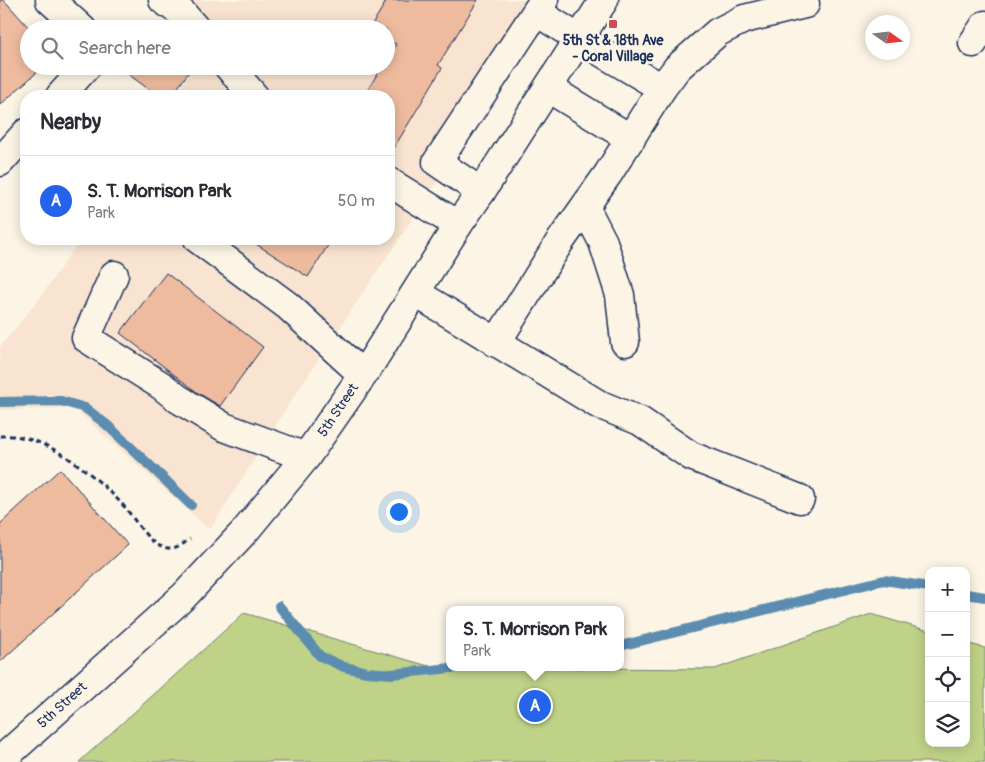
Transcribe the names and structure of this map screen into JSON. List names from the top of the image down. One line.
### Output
{"streets":{"street":["5th Street"]},"places":{"transit":["5th St & 18th Ave - Coral Village"]},"north":"right","page":{"search":"Search here","heading":"Nearby","list":[{"mark":"A","name":"S. T. Morrison Park","note":"Park","value":"50 m"}],"map_buttons":["+","−"],"popup":["S. T. Morrison Park","Park"],"pins":"A"}}
